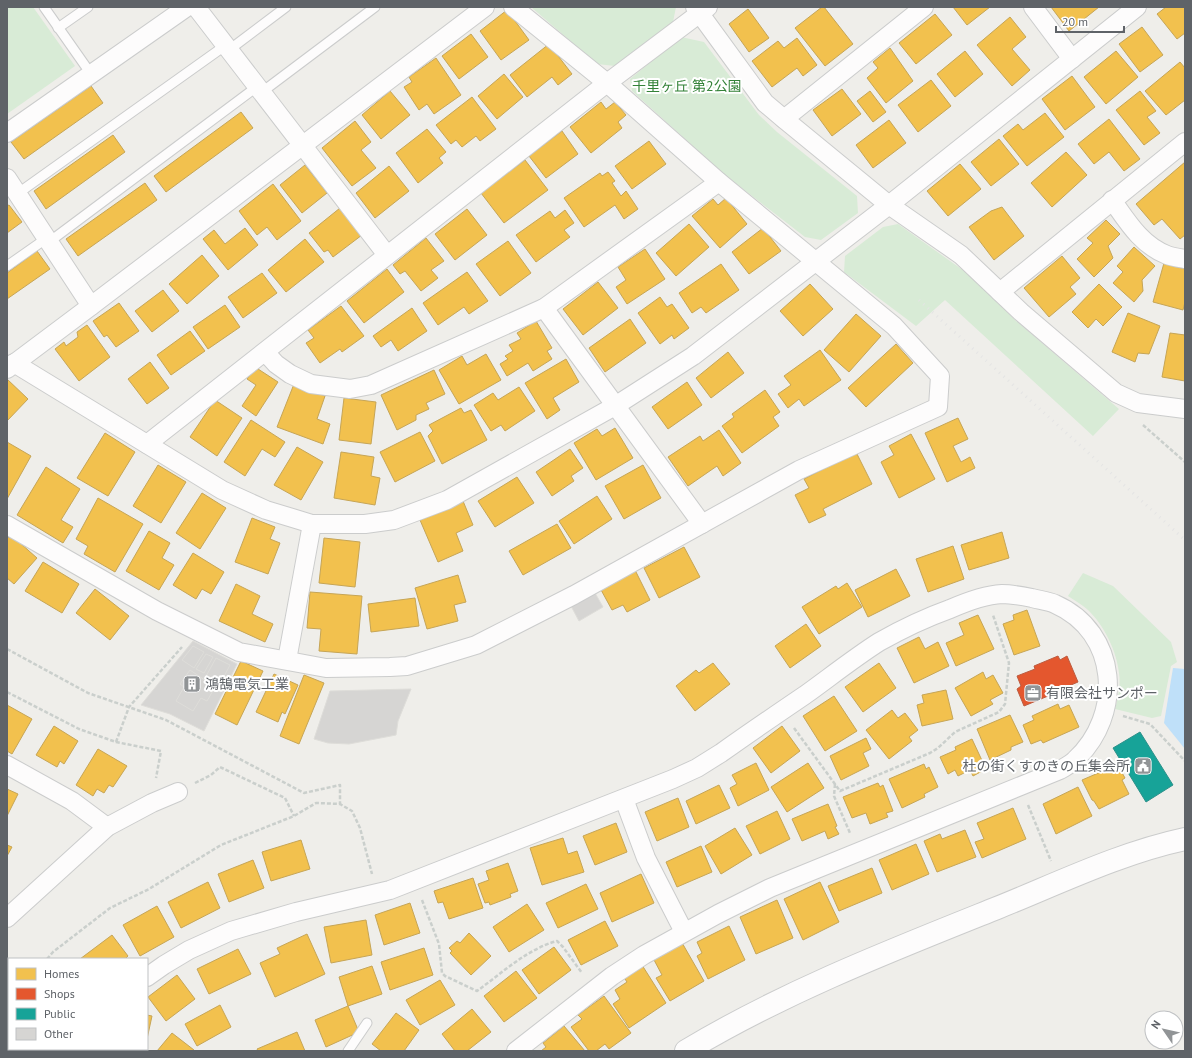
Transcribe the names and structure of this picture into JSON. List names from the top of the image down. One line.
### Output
{"parks":["千里ヶ丘 第2公園"],"places":{"building":["鴻鵠電気工業"],"office":["有限会社サンポー"],"public building":["杜の街くすのきの丘集会所"]},"legend":["Homes","Shops","Public","Other"],"scale_bar":"20 m","north":"top left"}
